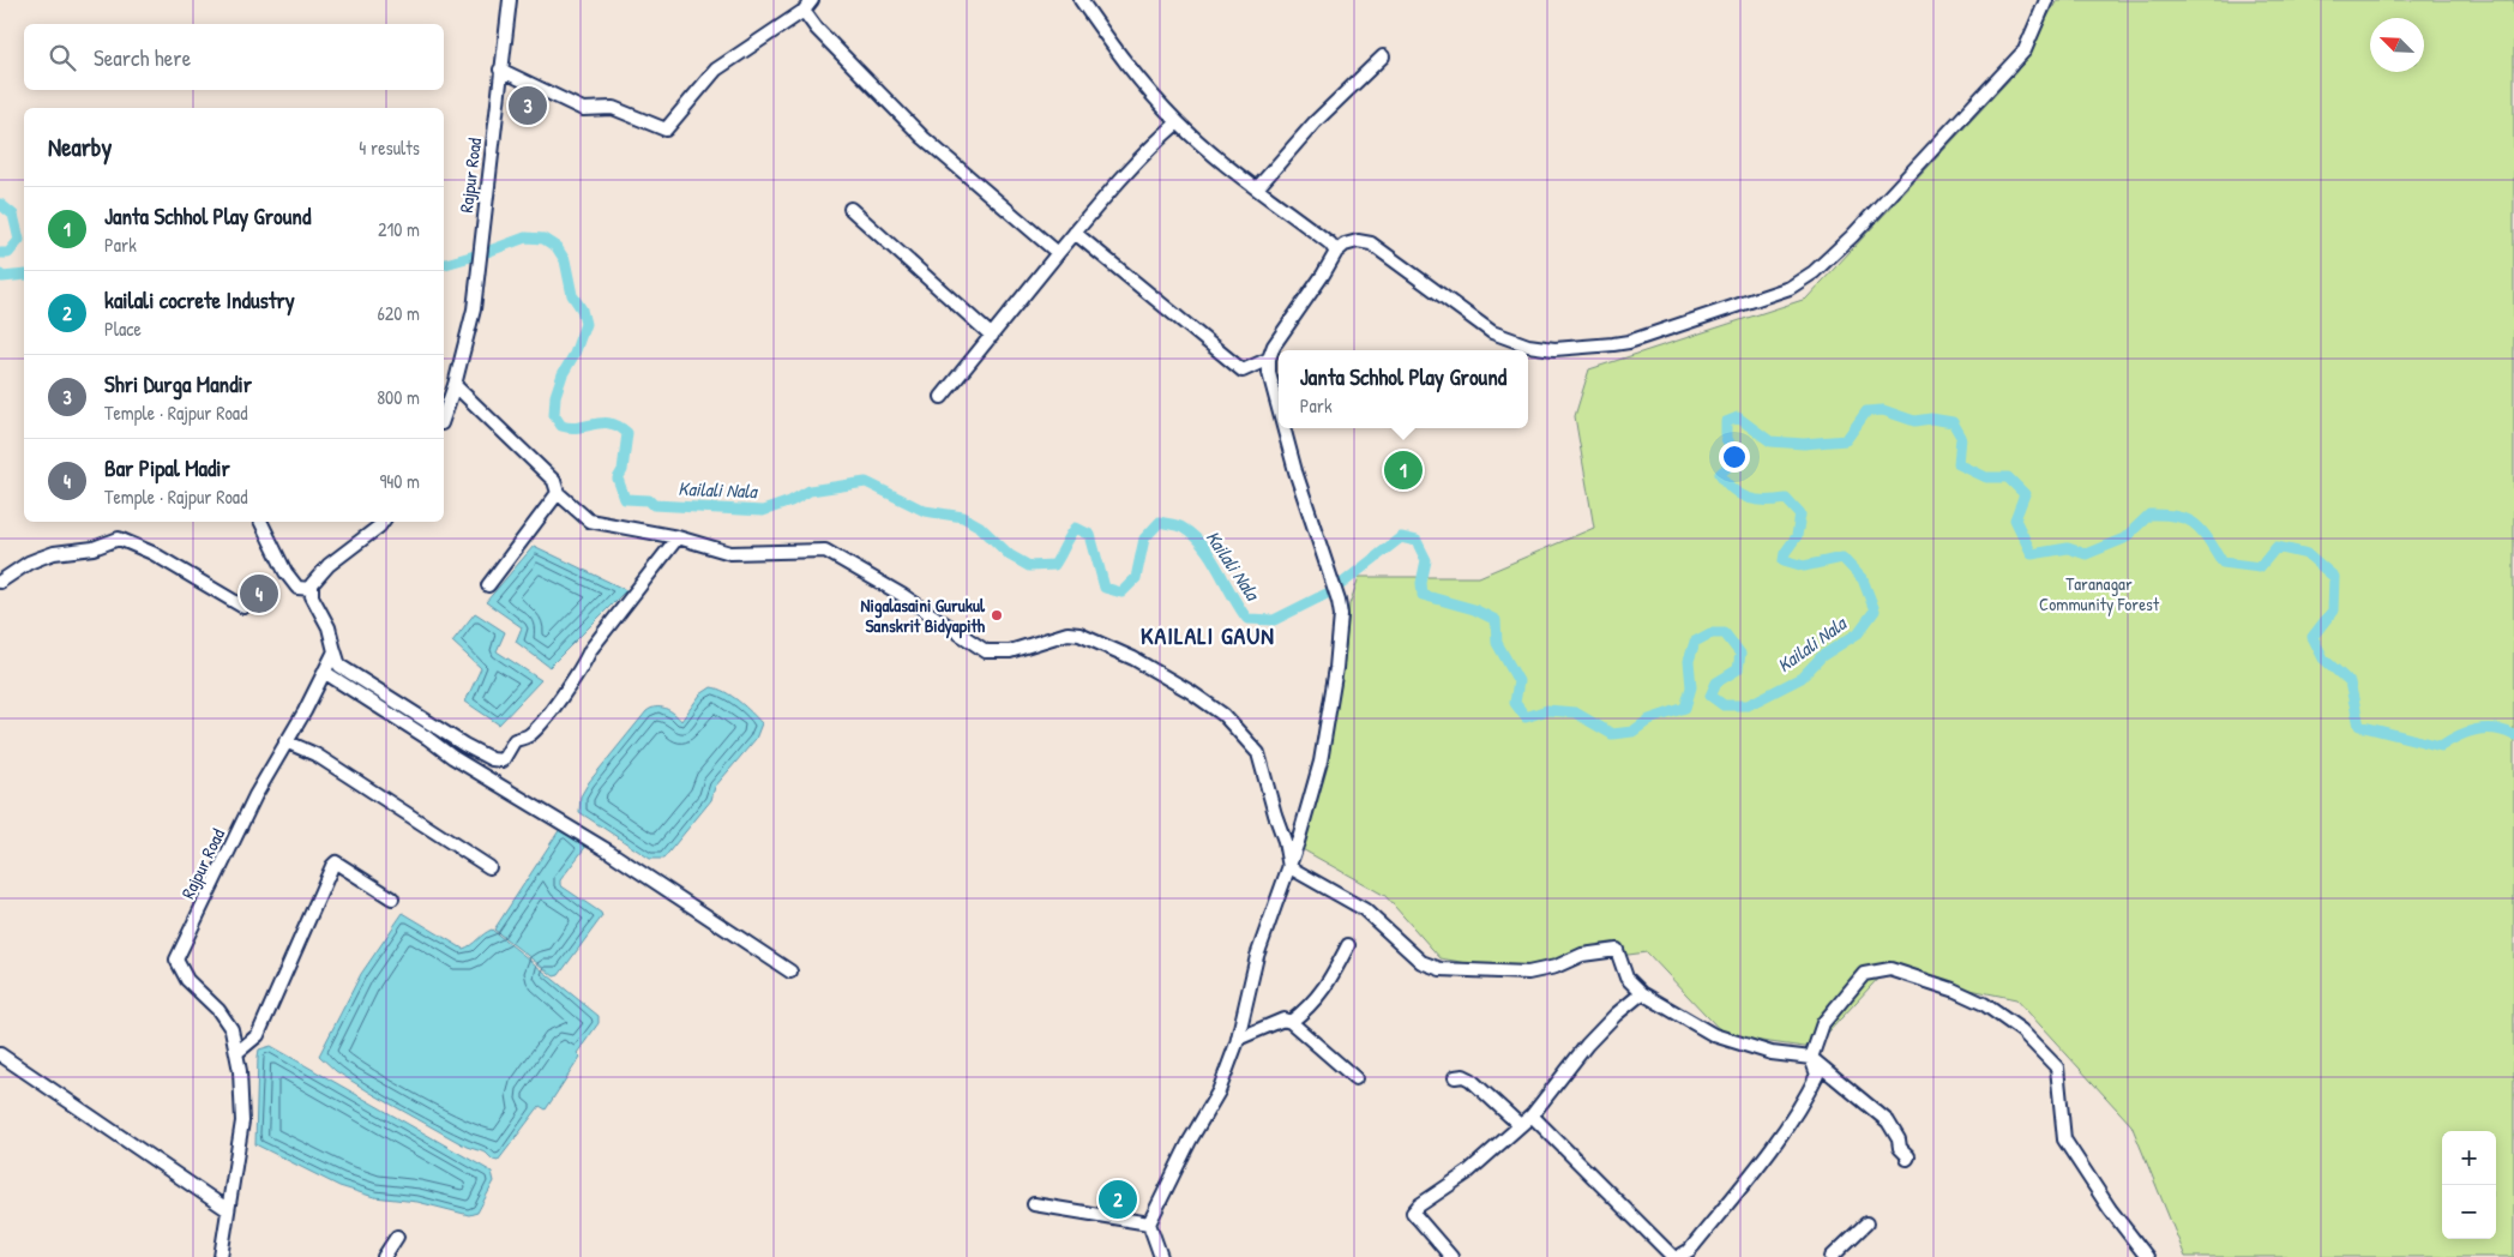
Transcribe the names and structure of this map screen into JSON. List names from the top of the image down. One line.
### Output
{"streets":{"street":["Rajpur Road"]},"districts":["KAILALI GAUN"],"water":["Kailali Nala"],"parks":["Taranagar Community Forest"],"places":["Nigalasaini Gurukul Sanskrit Bidyapith"],"north":"top left","page":{"search":"Search here","pins":["3","1","4","2"],"heading":["Nearby","4 results"],"list":[{"mark":"1","name":"Janta Schhol Play Ground","note":"Park","value":"210 m"},{"mark":"2","name":"kailali cocrete Industry","note":"Place","value":"620 m"},{"mark":"3","name":"Shri Durga Mandir","note":"Temple · Rajpur Road","value":"800 m"},{"mark":"4","name":"Bar Pipal Madir","note":"Temple · Rajpur Road","value":"940 m"}],"popup":["Janta Schhol Play Ground","Park"],"map_buttons":["+","−"]}}
